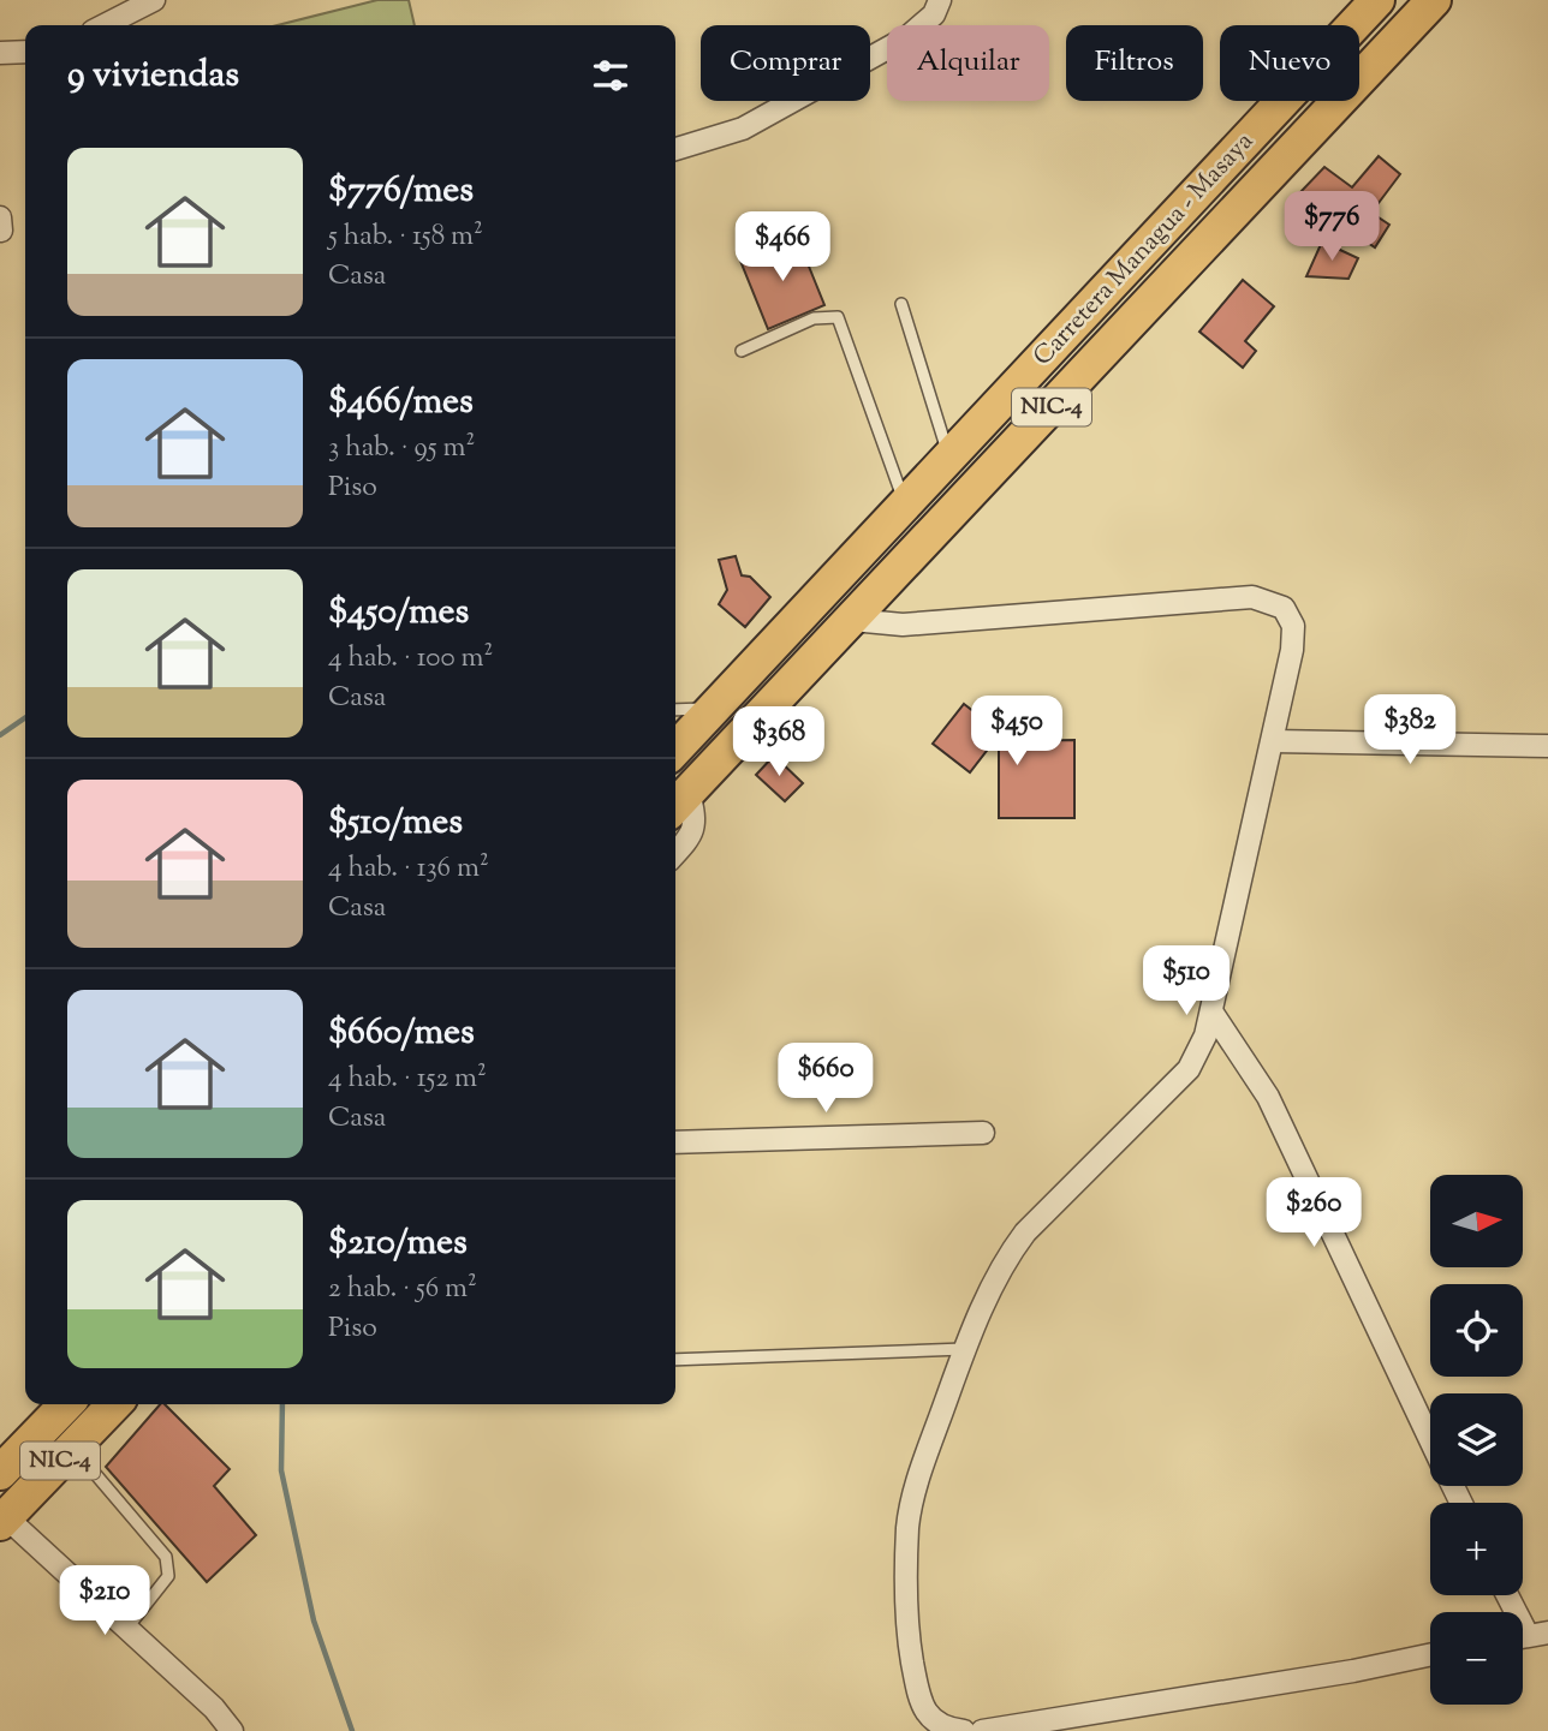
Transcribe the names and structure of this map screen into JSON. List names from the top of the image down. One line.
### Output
{"streets":{"highway":["Carretera Managua - Masaya","NIC-4"]},"north":"right","page":{"chip":["Comprar","Alquilar","Filtros","Nuevo"],"heading":"9 viviendas","list":[{"name":"$776/mes","note":"5 hab. · 158 m² · Casa"},{"name":"$466/mes","note":"3 hab. · 95 m² · Piso"},{"name":"$450/mes","note":"4 hab. · 100 m² · Casa"},{"name":"$510/mes","note":"4 hab. · 136 m² · Casa"},{"name":"$660/mes","note":"4 hab. · 152 m² · Casa"},{"name":"$210/mes","note":"2 hab. · 56 m² · Piso"}],"price":["$776","$466","$382","$450","$368","$510","$660","$260","$210"],"map_buttons":["+","−"]}}
